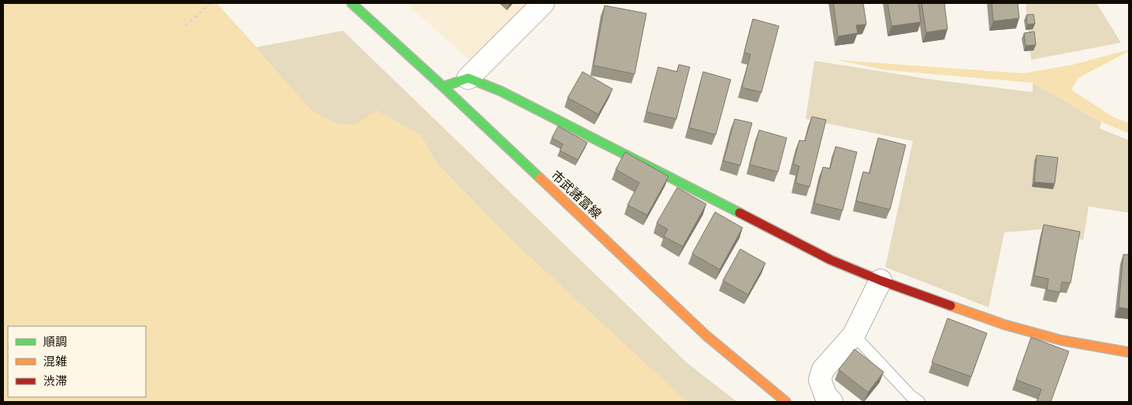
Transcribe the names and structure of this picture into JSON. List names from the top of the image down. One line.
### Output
{"streets":{"street":["市武諸富線"]},"legend":["順調","混雑","渋滞"]}
